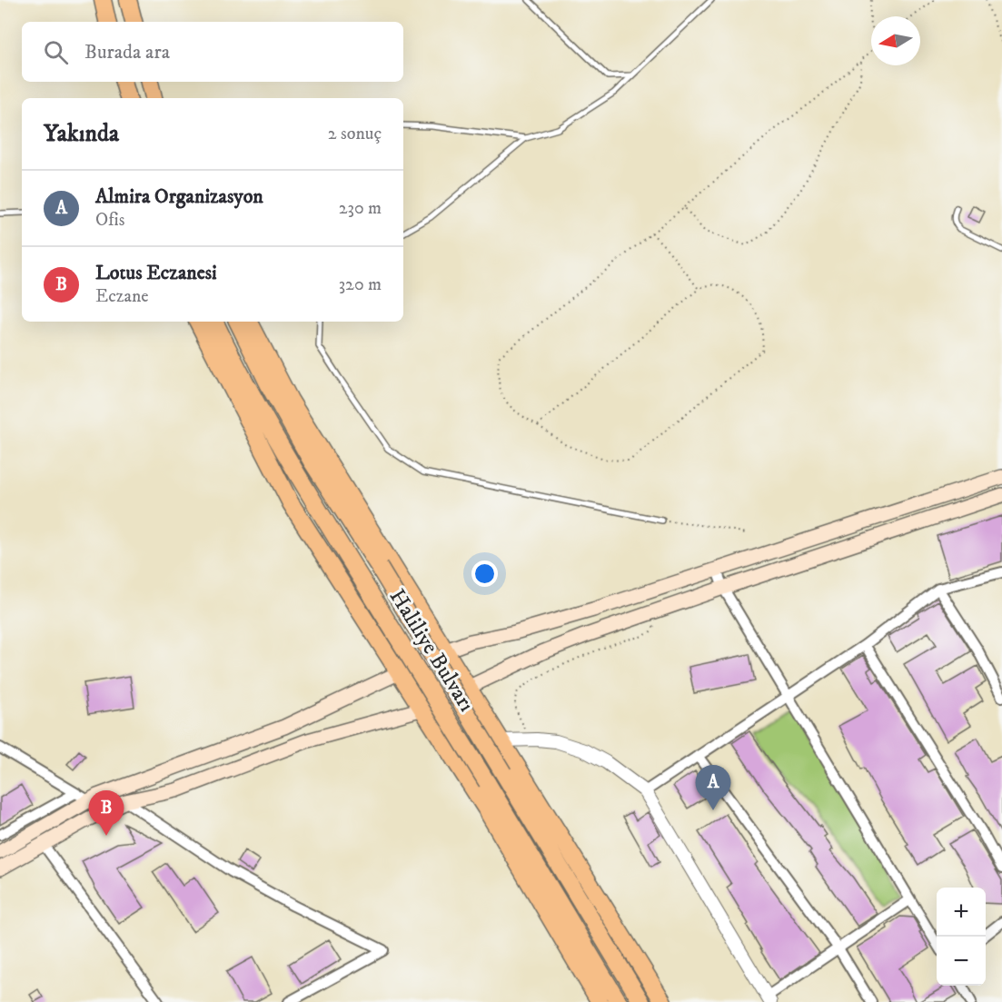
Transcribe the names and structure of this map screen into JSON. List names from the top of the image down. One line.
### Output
{"streets":{"highway":["Haliliye Bulvarı"]},"north":"left","page":{"search":"Burada ara","heading":["Yakında","2 sonuç"],"list":[{"mark":"A","name":"Almira Organizasyon","note":"Ofis","value":"230 m"},{"mark":"B","name":"Lotus Eczanesi","note":"Eczane","value":"320 m"}],"pins":["A","B"],"map_buttons":["+","−"]}}
